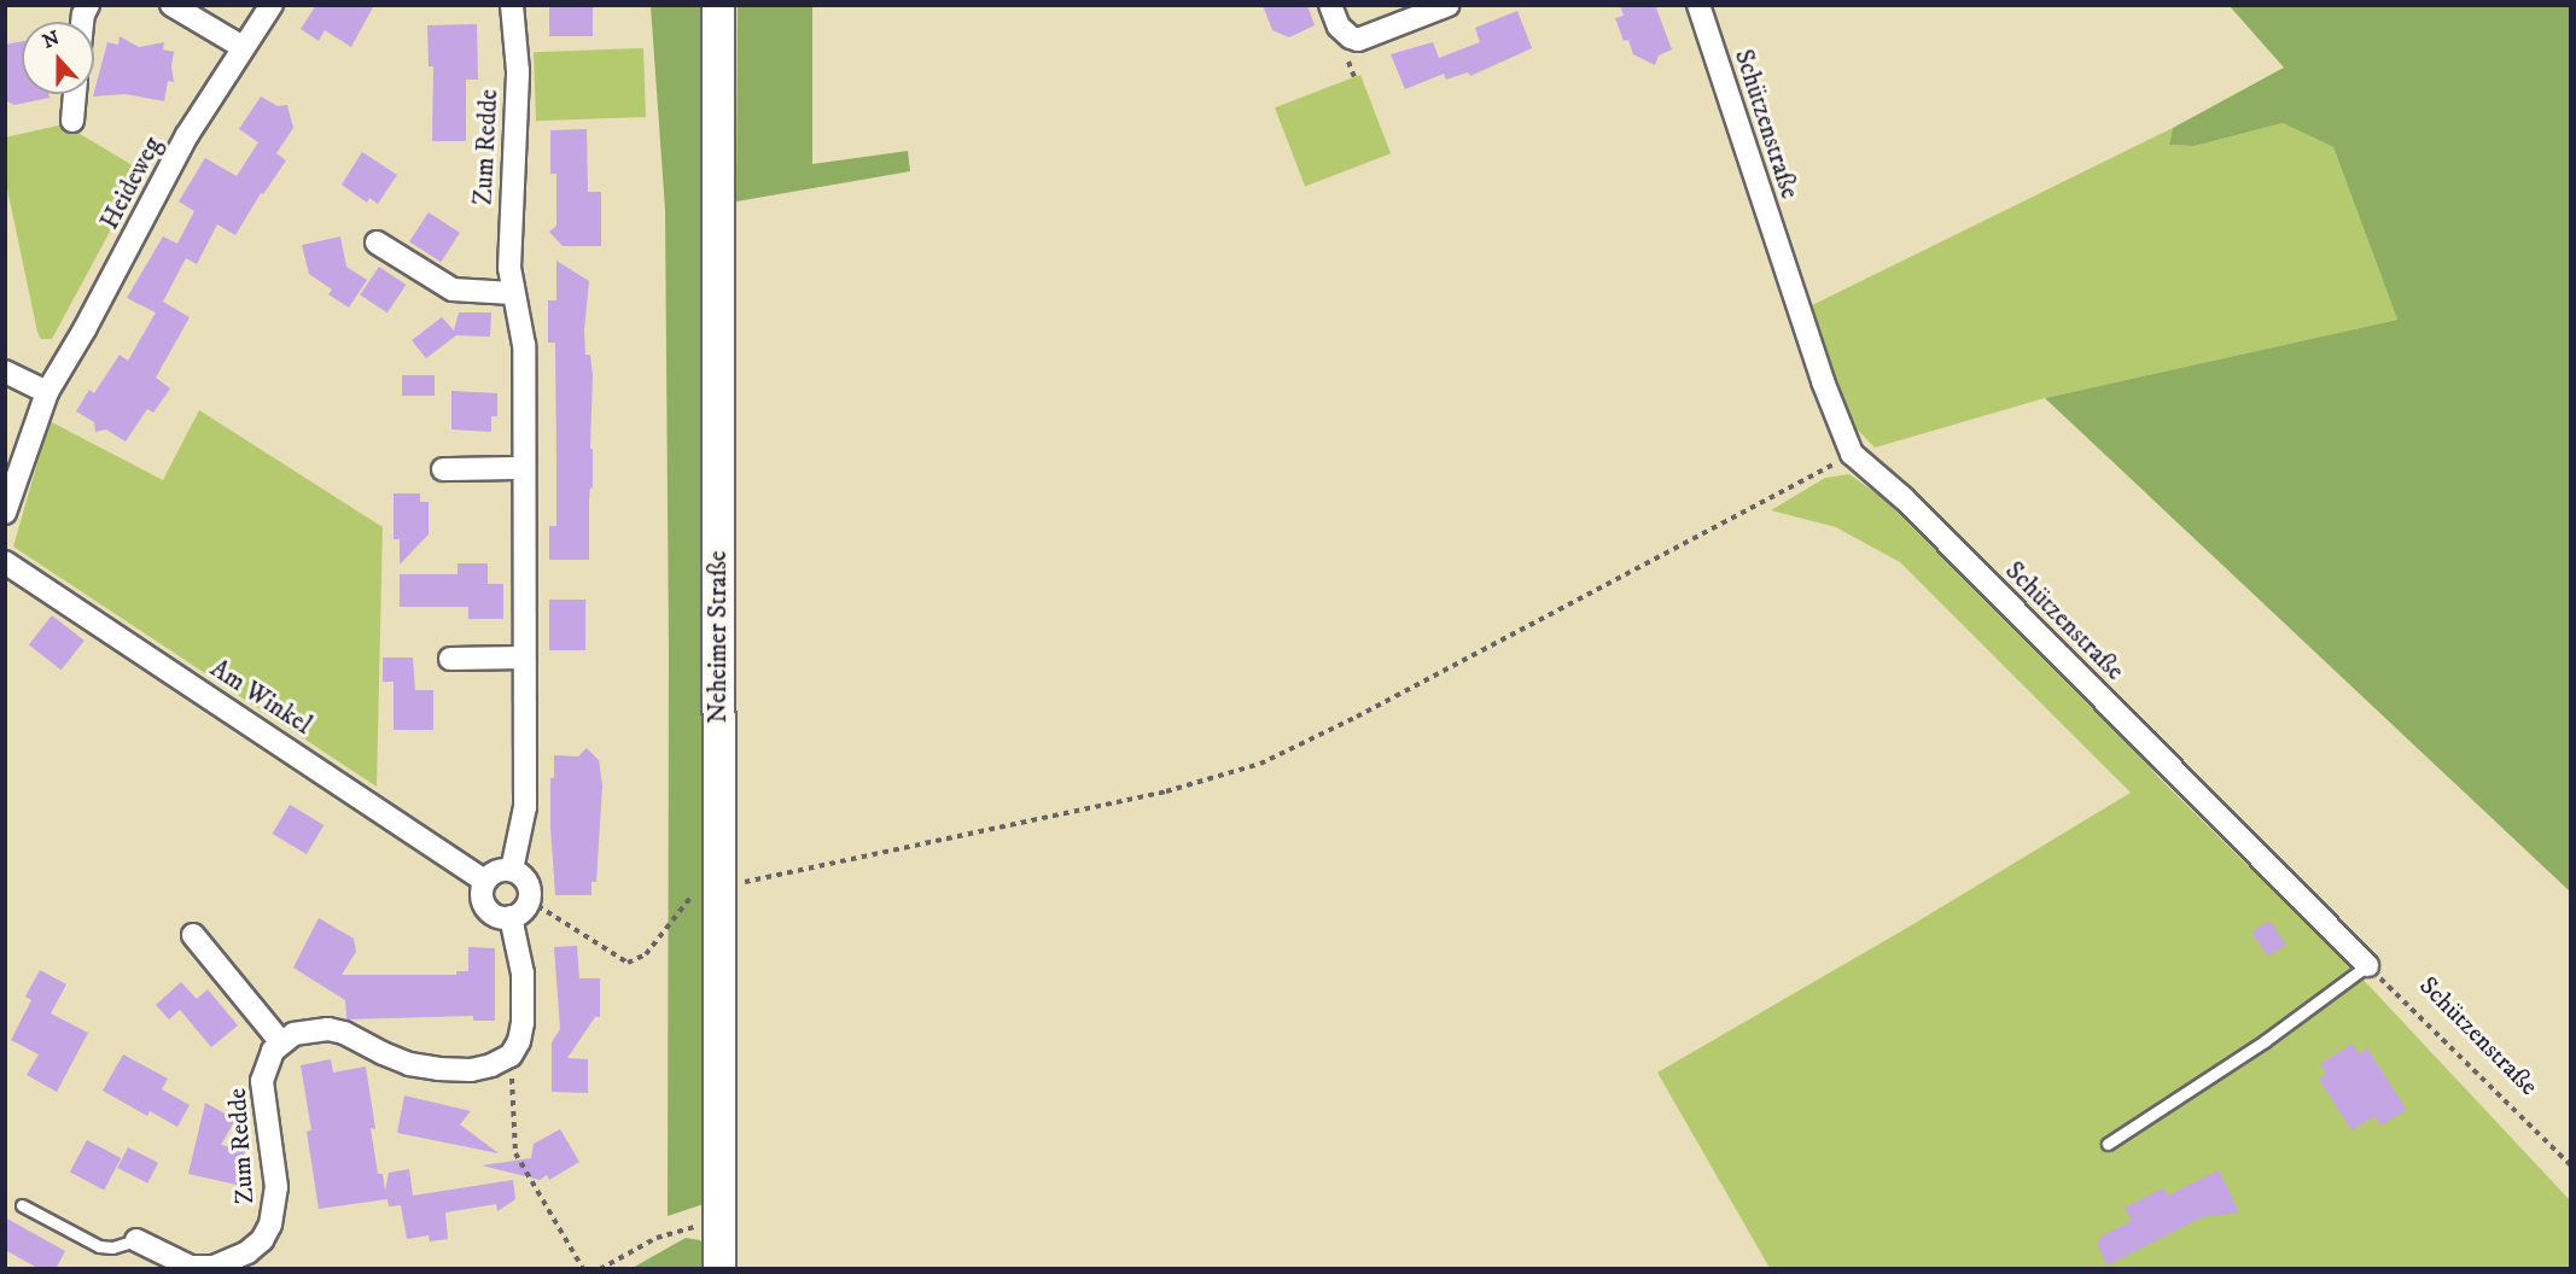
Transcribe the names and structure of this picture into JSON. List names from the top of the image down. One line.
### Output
{"streets":{"main road":["Neheimer Straße"],"street":["Schützenstraße","Zum Redde","Heideweg","Am Winkel"]},"crossings":[["Zum Redde","Am Winkel"]],"north":"top"}
